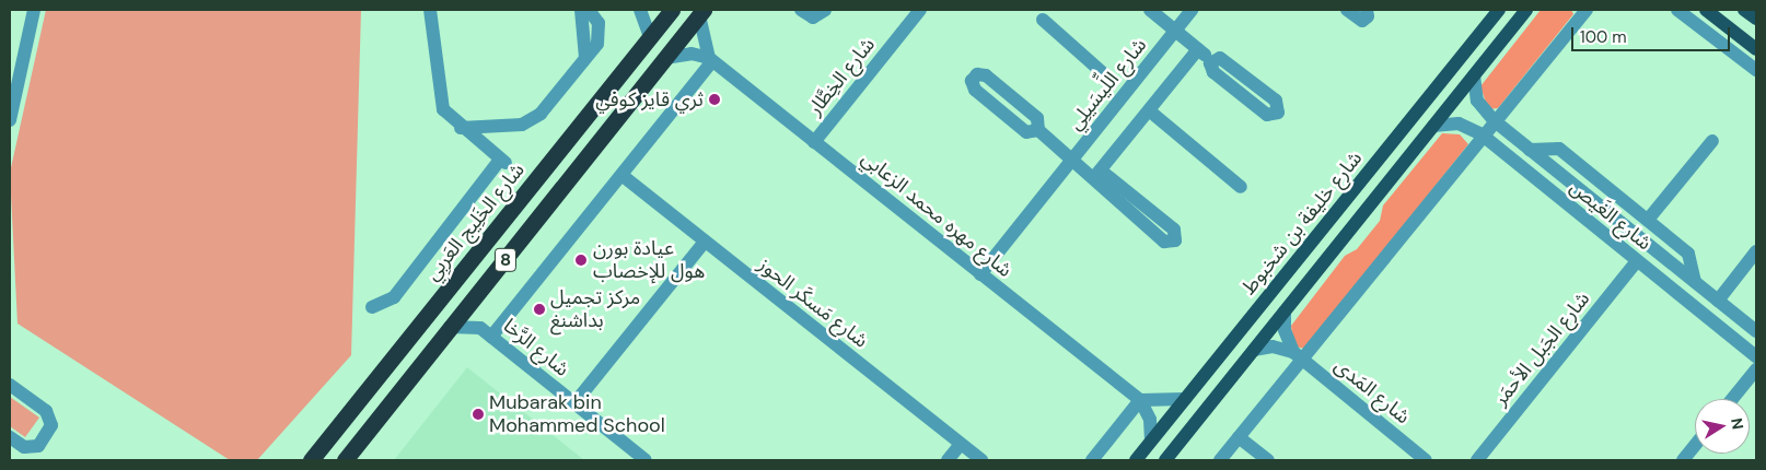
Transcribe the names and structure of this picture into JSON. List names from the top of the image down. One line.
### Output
{"streets":{"highway":["شارع الخَلِيج العَربِي","8"],"main road":["شارع خليفة بن شخبوط"],"street":["شارع الخِطَّار","شارع اللِّيسَيلِي","شارع مهره محمد الزعابي","شارع الغَيص","شارع مَسكَر الحوز","شارع الرَّخا","شارع الجَبل الأحمَر","شارع المَدى"]},"crossings":[["شارع الخِطَّار","شارع مهره محمد الزعابي"],["شارع اللِّيسَيلِي","شارع مهره محمد الزعابي"],["شارع مهره محمد الزعابي","شارع خليفة بن شخبوط"],["شارع الغَيص","شارع الجَبل الأحمَر"],["8","شارع الرَّخا"]],"places":["ثري قايز كوفي","عيادة بورن هول للإخصاب","مركز تجميل بداشنغ","Mubarak bin Mohammed School"],"scale_bar":"100 m","north":"right"}
